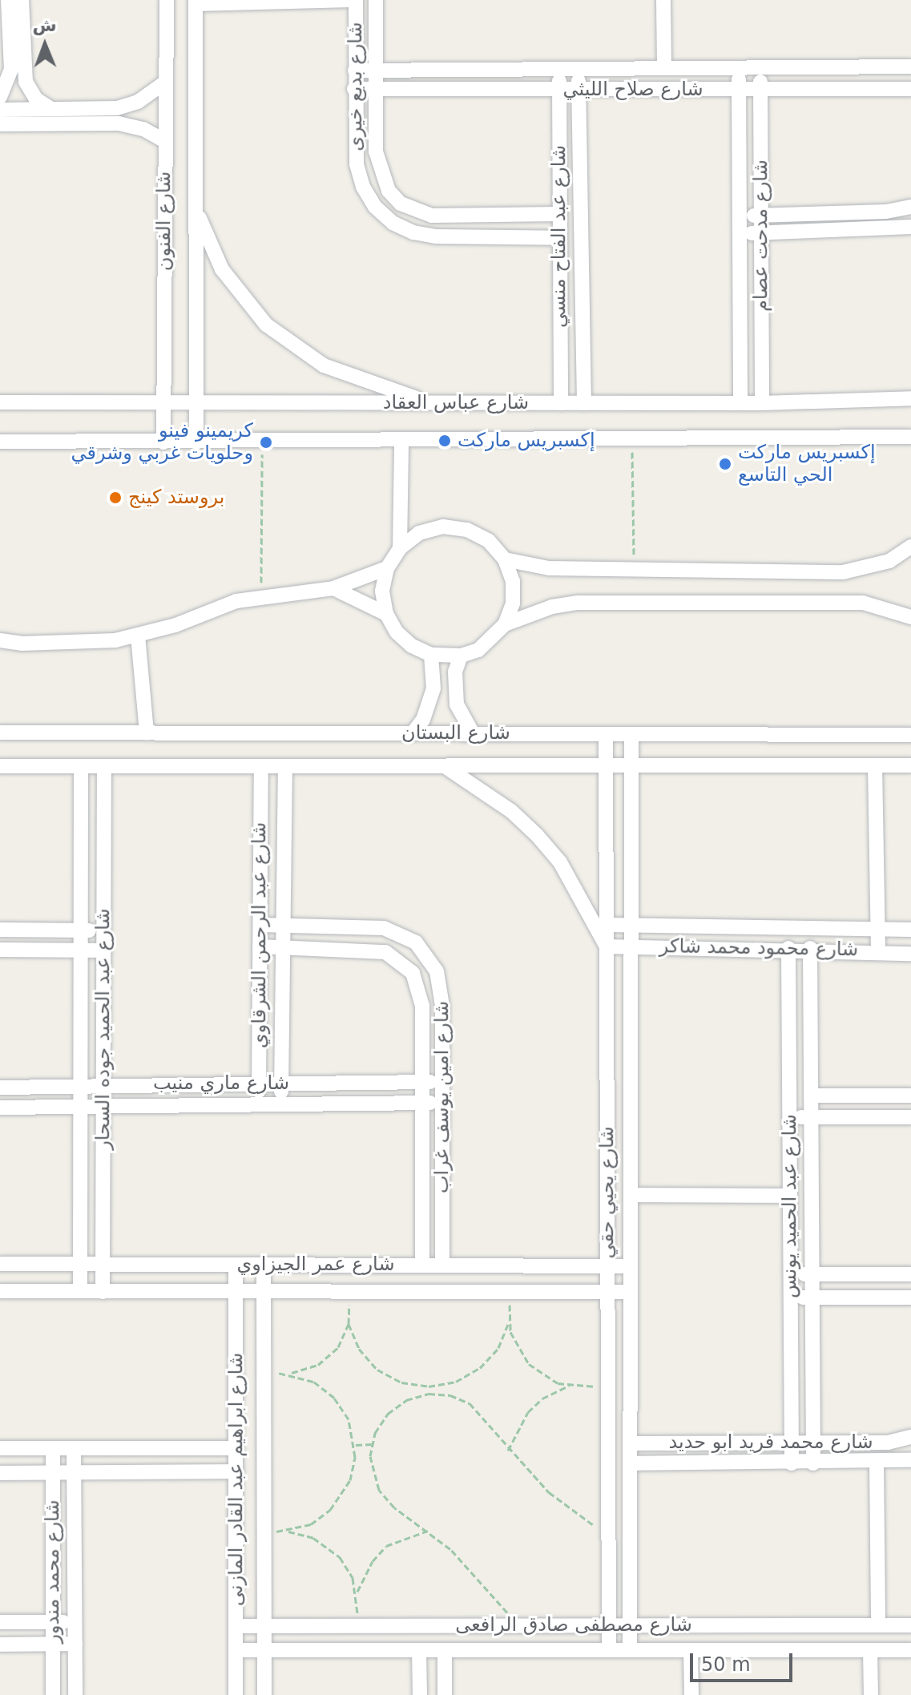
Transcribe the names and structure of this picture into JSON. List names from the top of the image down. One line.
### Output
{"streets":{"street":["شارع بديع خيرى","شارع صلاح الليثي","شارع الفنون","شارع مدحت عصام","شارع عبد الفتاح منسي","شارع عباس العقاد","شارع البستان","شارع عبد الرحمن الشرقاوي","شارع محمود محمد شاكر","شارع عبد الحميد جوده السحار","شارع ماري منيب","شارع امين يوسف غراب","شارع يحيي حقي","شارع عبد الحميد يونس","شارع عمر الجيزاوي","شارع محمد فريد ابو حديد","شارع ابراهيم عبد القادر المازنى","شارع محمد مندور","شارع مصطفى صادق الرافعى"]},"crossings":[["شارع بديع خيرى","شارع صلاح الليثي"],["شارع بديع خيرى","شارع عبد الفتاح منسي"],["شارع صلاح الليثي","شارع مدحت عصام"],["شارع صلاح الليثي","شارع عبد الفتاح منسي"],["شارع الفنون","شارع عباس العقاد"],["شارع مدحت عصام","شارع عباس العقاد"],["شارع عبد الفتاح منسي","شارع عباس العقاد"],["شارع البستان","شارع عبد الرحمن الشرقاوي"],["شارع البستان","شارع عبد الحميد جوده السحار"],["شارع البستان","شارع يحيي حقي"],["شارع عبد الرحمن الشرقاوي","شارع ماري منيب"],["شارع عبد الرحمن الشرقاوي","شارع امين يوسف غراب"],["شارع محمود محمد شاكر","شارع يحيي حقي"],["شارع محمود محمد شاكر","شارع عبد الحميد يونس"],["شارع عبد الحميد جوده السحار","شارع ماري منيب"],["شارع عبد الحميد جوده السحار","شارع عمر الجيزاوي"],["شارع ماري منيب","شارع امين يوسف غراب"],["شارع امين يوسف غراب","شارع عمر الجيزاوي"],["شارع يحيي حقي","شارع عمر الجيزاوي"],["شارع يحيي حقي","شارع محمد فريد ابو حديد"],["شارع يحيي حقي","شارع مصطفى صادق الرافعى"],["شارع عبد الحميد يونس","شارع محمد فريد ابو حديد"],["شارع عمر الجيزاوي","شارع ابراهيم عبد القادر المازنى"],["شارع ابراهيم عبد القادر المازنى","شارع مصطفى صادق الرافعى"]],"places":["إكسبريس ماركت","كريمينو فينو وحلويات غربي وشرقي","إكسبريس ماركت الحي التاسع","بروستد كينج"],"scale_bar":"50 m","north":"top"}
